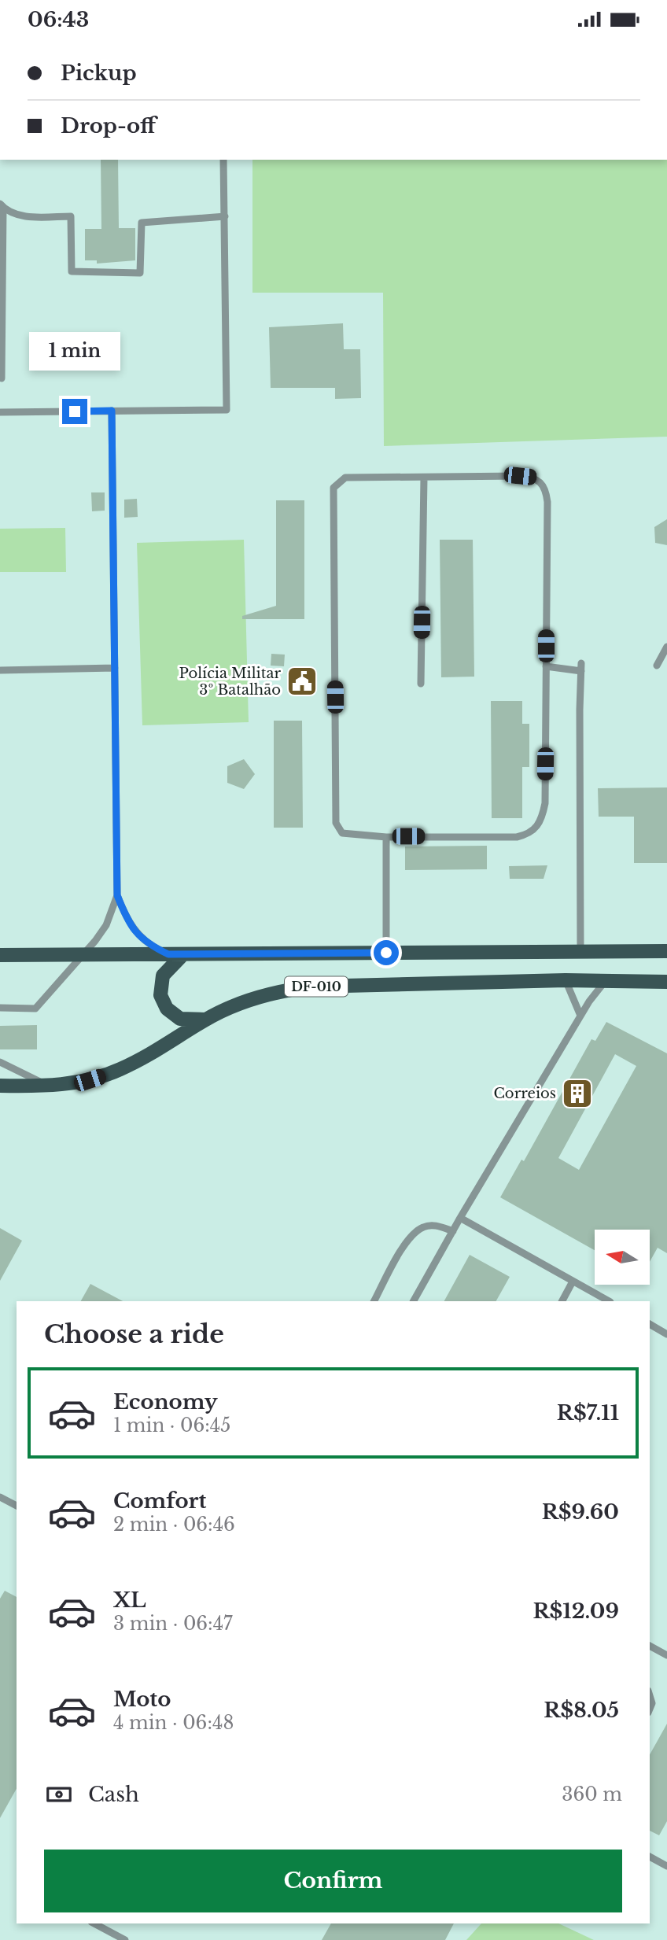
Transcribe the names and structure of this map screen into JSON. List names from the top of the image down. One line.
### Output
{"streets":{"main road":["DF-010"]},"places":{"public building":["Polícia Militar 3º Batalhão"],"building":["Correios"]},"north":"left","page":{"status":"06:43","banner":["Pickup","Drop-off"],"bubble":"1 min","heading":"Choose a ride","list":[{"name":"Economy","note":"1 min · 06:45","value":"R$7.11"},{"name":"Comfort","note":"2 min · 06:46","value":"R$9.60"},{"name":"XL","note":"3 min · 06:47","value":"R$12.09"},{"name":"Moto","note":"4 min · 06:48","value":"R$8.05"}],"pay":["Cash","360 m"],"buttons":"Confirm"}}
